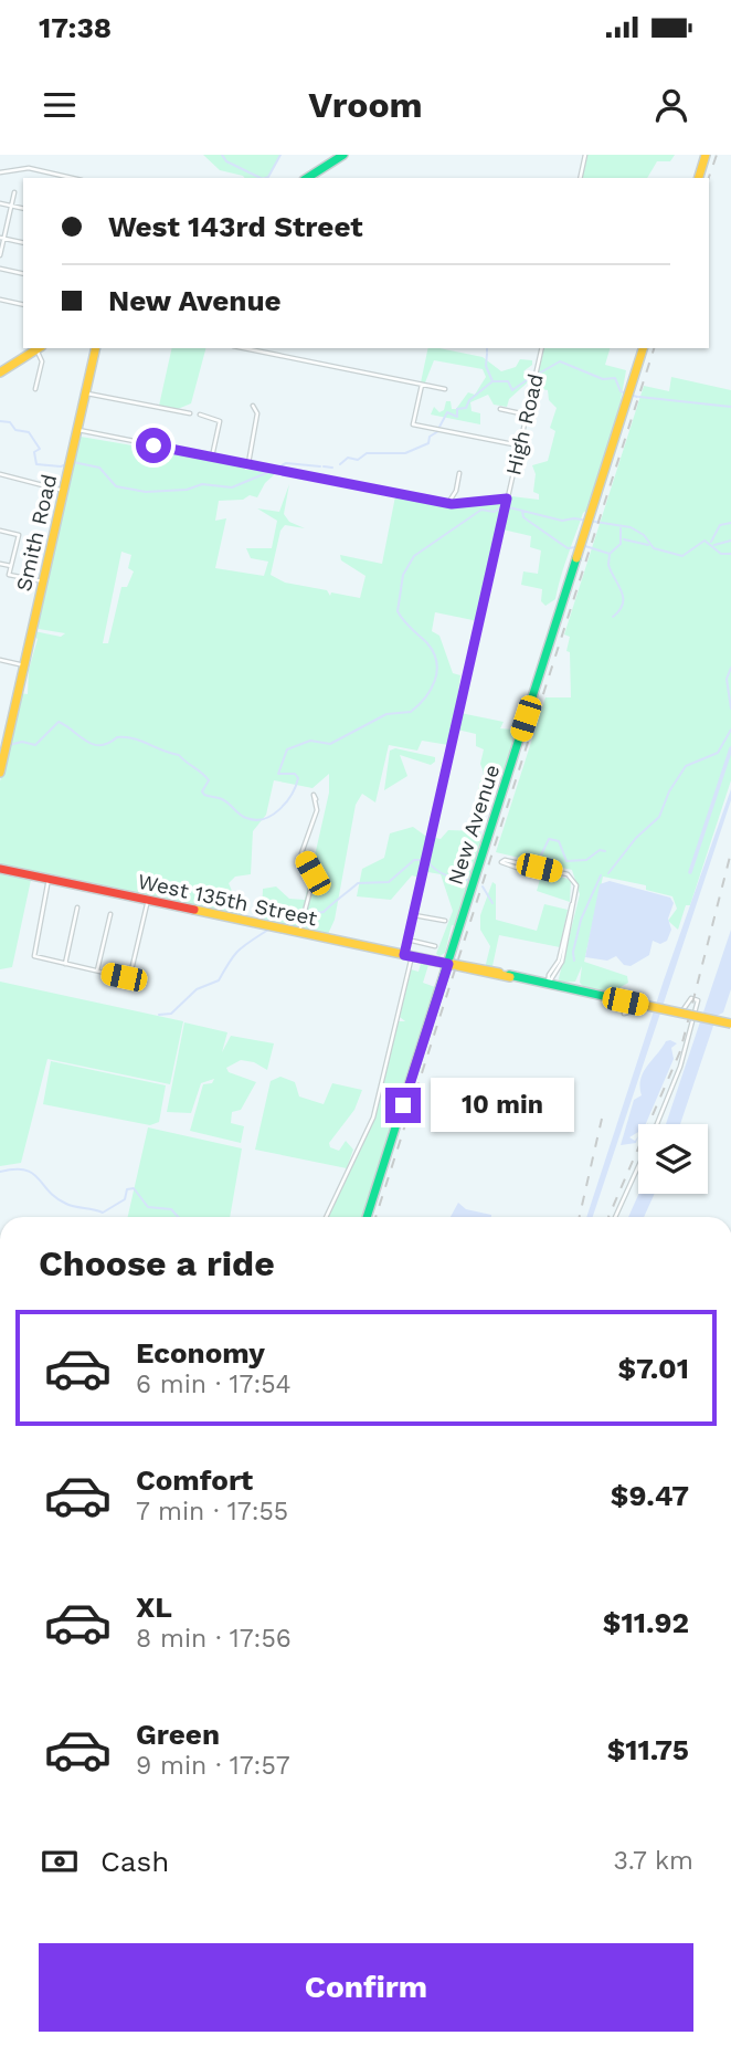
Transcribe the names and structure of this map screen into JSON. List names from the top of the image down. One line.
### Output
{"streets":{"main road":["Smith Road","New Avenue","West 135th Street"],"street":["High Road"]},"crossings":[["High Road","West 135th Street"],["New Avenue","West 135th Street"]],"page":{"status":"17:38","header":"Vroom","banner":["West 143rd Street","New Avenue"],"bubble":"10 min","heading":"Choose a ride","list":[{"name":"Economy","note":"6 min · 17:54","value":"$7.01"},{"name":"Comfort","note":"7 min · 17:55","value":"$9.47"},{"name":"XL","note":"8 min · 17:56","value":"$11.92"},{"name":"Green","note":"9 min · 17:57","value":"$11.75"}],"pay":["Cash","3.7 km"],"buttons":"Confirm"}}
